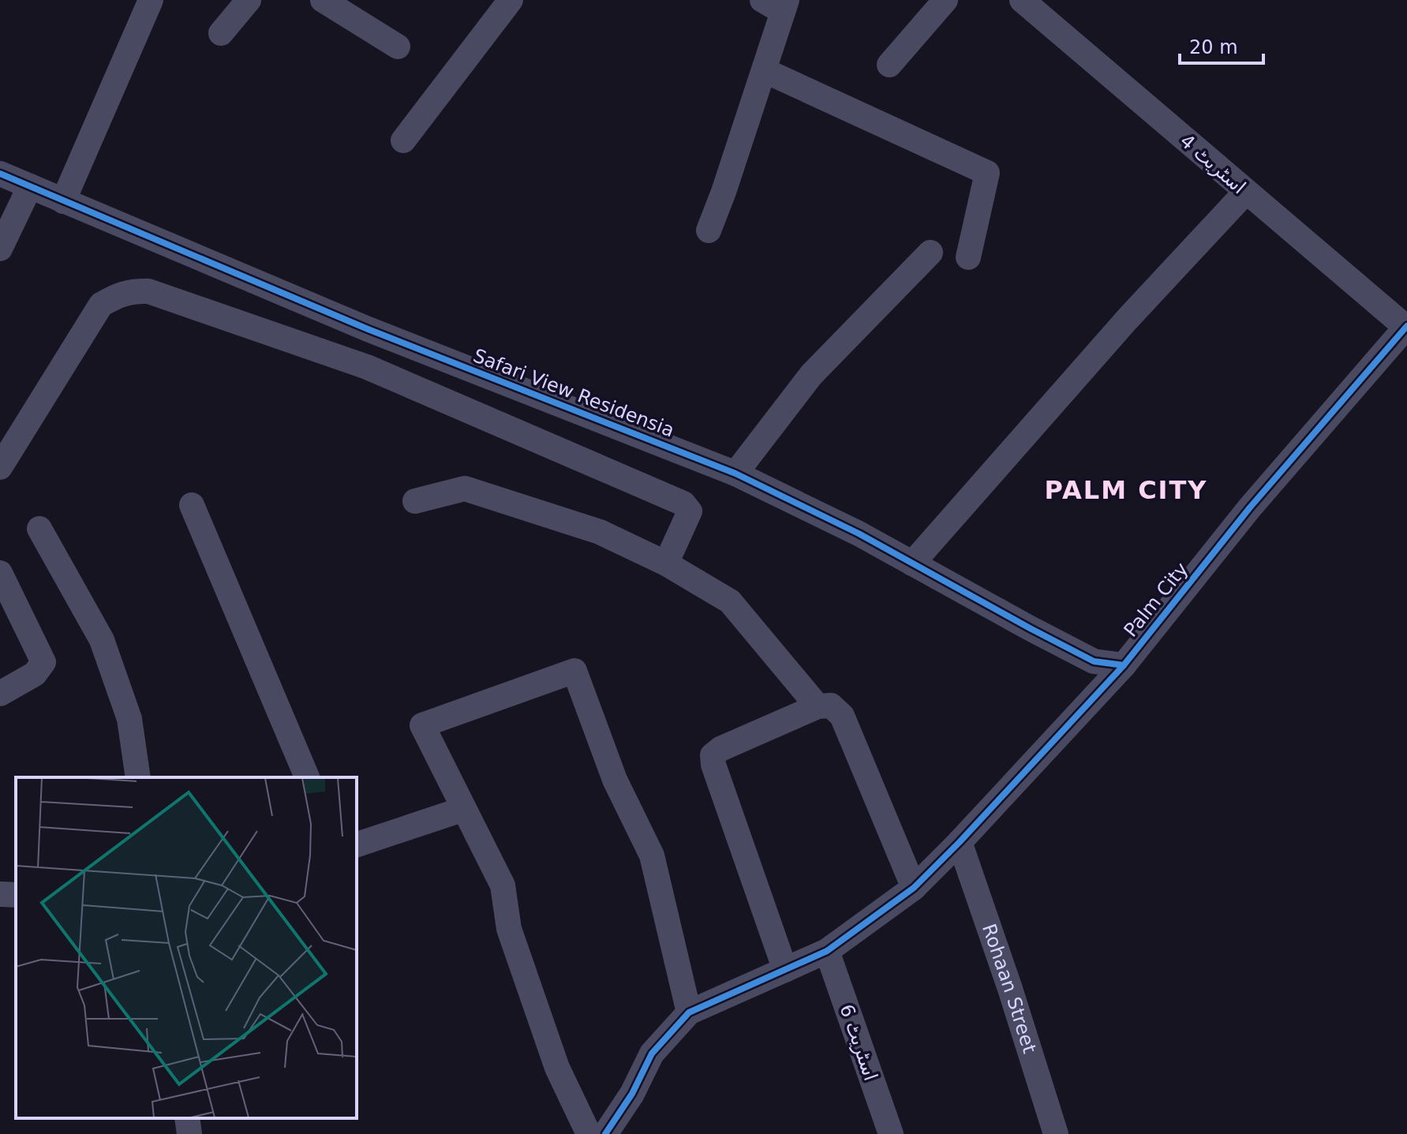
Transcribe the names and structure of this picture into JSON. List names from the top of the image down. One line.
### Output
{"streets":{"street":["اسٹریٹ 4","Safari View Residensia","Palm City","Rohaan Street","اسٹریٹ 6"]},"crossings":[["اسٹریٹ 4","Palm City"],["Safari View Residensia","Palm City"],["Palm City","Rohaan Street"],["Palm City","اسٹریٹ 6"]],"districts":["PALM CITY"],"scale_bar":"20 m"}
